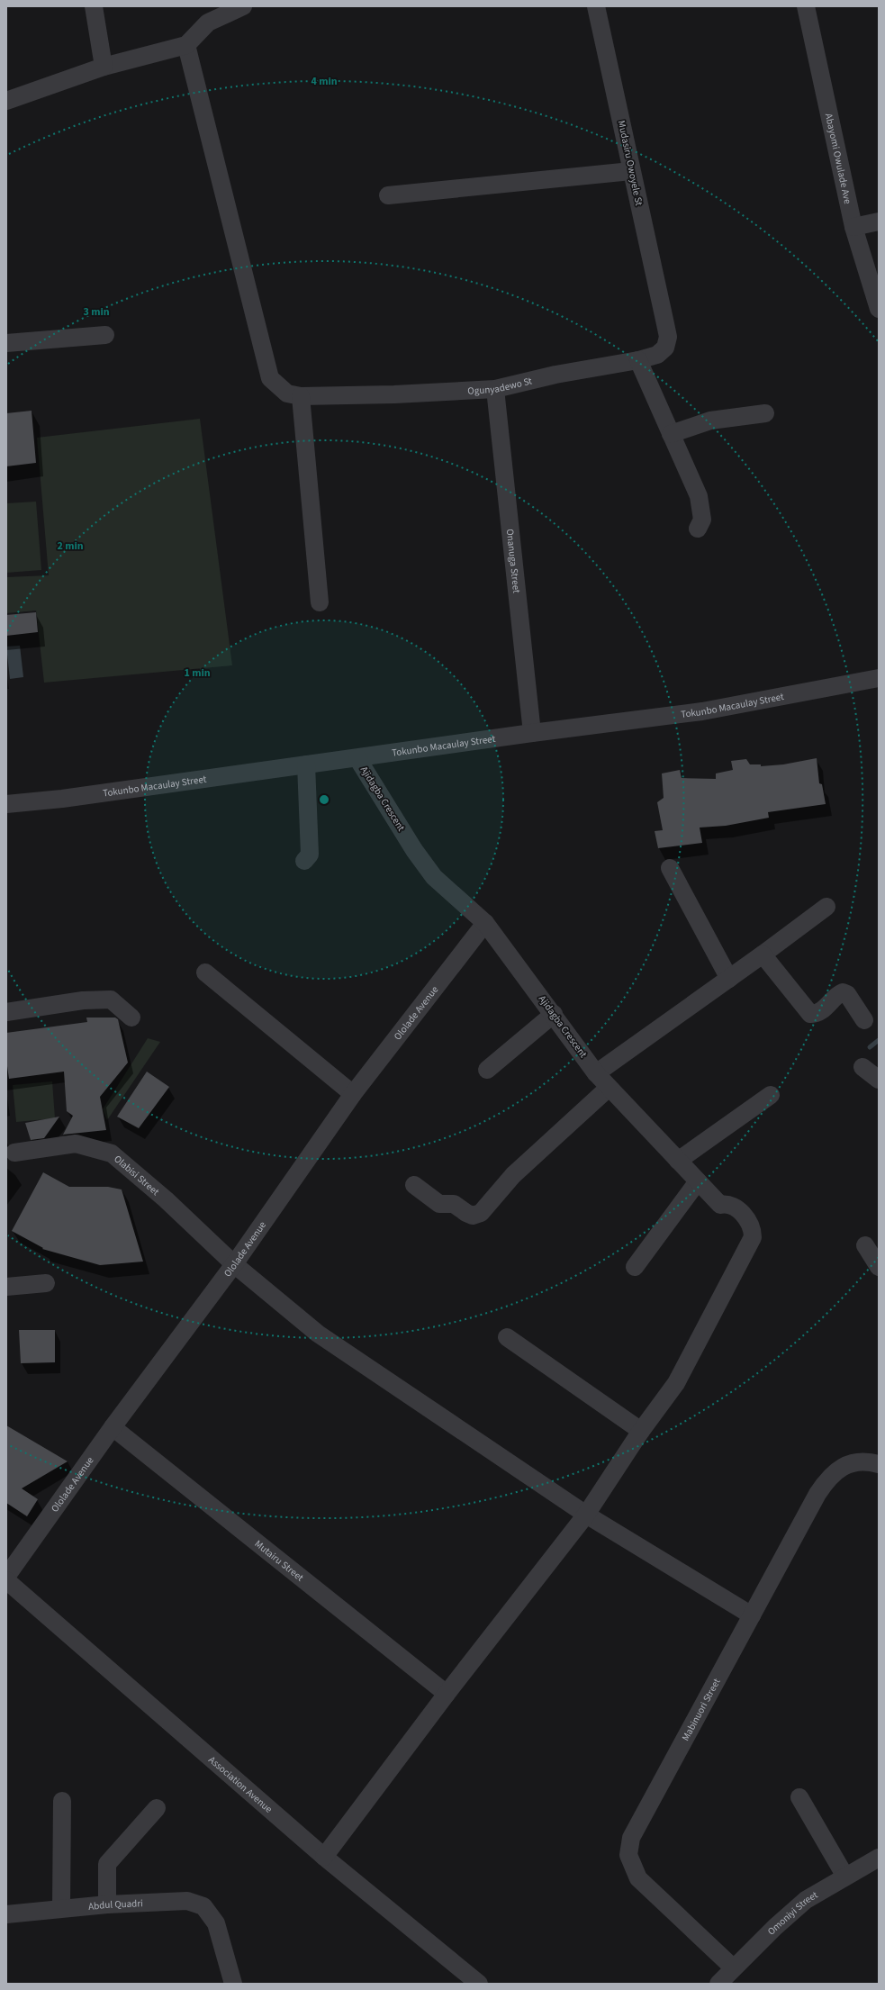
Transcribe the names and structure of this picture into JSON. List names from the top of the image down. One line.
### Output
{"streets":{"street":["Abayomi Owulade Ave","Mudasiru Owoyele St","Ogunyadewo St","Onanuga Street","Tokunbo Macaulay Street","Ajidagba Crescent","Ololade Avenue","Olabisi Street","Mutairu Street","Mabinuori Street","Association Avenue","Abdul Quadri","Omoniyi Street"]},"crossings":[["Mudasiru Owoyele St","Ogunyadewo St"],["Ogunyadewo St","Onanuga Street"],["Onanuga Street","Tokunbo Macaulay Street"],["Tokunbo Macaulay Street","Ajidagba Crescent"],["Ajidagba Crescent","Ololade Avenue"],["Ajidagba Crescent","Olabisi Street"],["Ajidagba Crescent","Mutairu Street"],["Ajidagba Crescent","Association Avenue"],["Ololade Avenue","Olabisi Street"],["Ololade Avenue","Mutairu Street"],["Olabisi Street","Mabinuori Street"],["Mabinuori Street","Omoniyi Street"]],"rings":["4 min","3 min","2 min","1 min"]}
